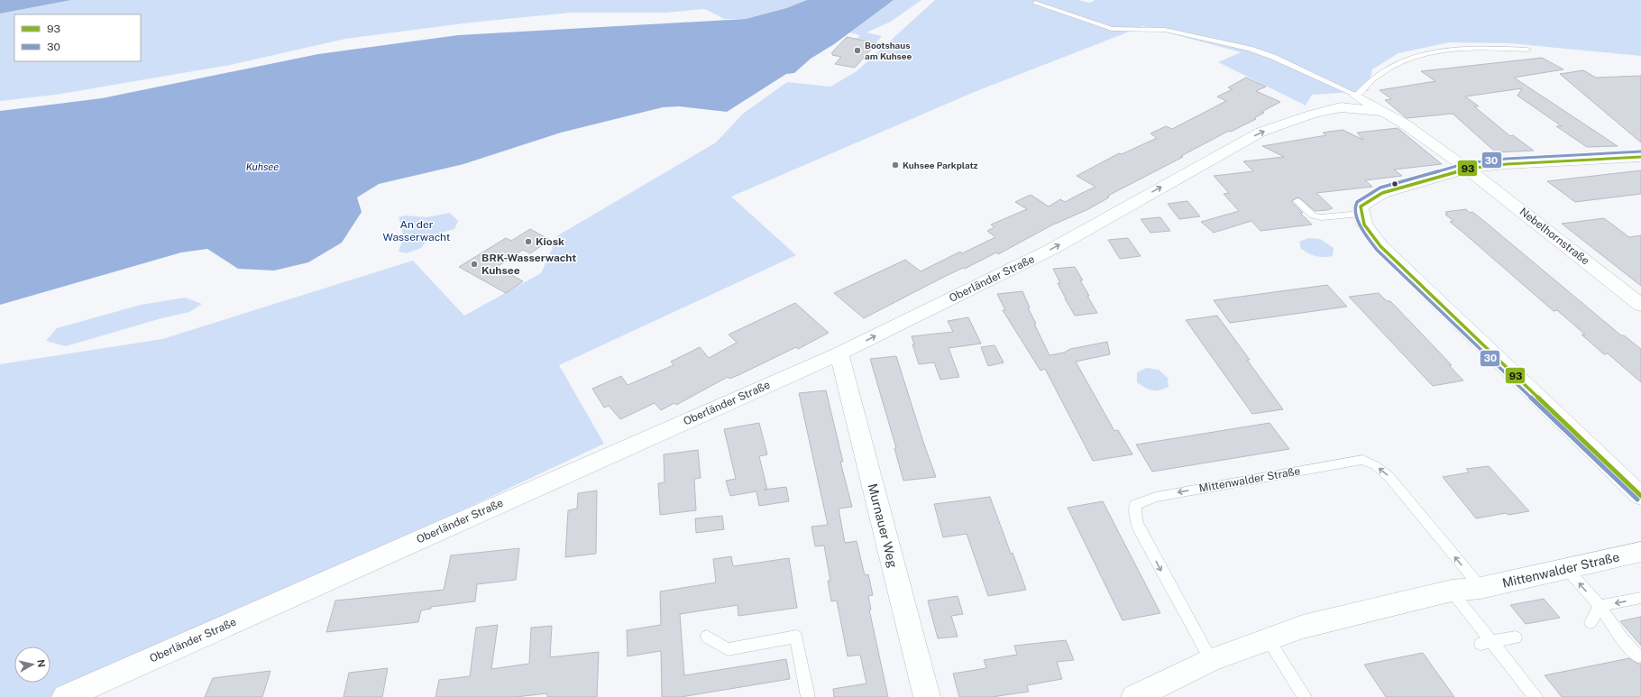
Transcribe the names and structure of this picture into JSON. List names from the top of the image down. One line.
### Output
{"streets":{"street":["Nebelhornstraße","Oberländer Straße","Mittenwalder Straße","Murnauer Weg"]},"crossings":[["Nebelhornstraße","Oberländer Straße"],["Oberländer Straße","Murnauer Weg"]],"one_way":["Oberländer Straße"],"water":["Kuhsee"],"parks":["An der Wasserwacht"],"places":["Bootshaus am Kuhsee","Kuhsee Parkplatz","Kiosk","BRK-Wasserwacht Kuhsee"],"lines":["transit line 30","transit line 93"],"legend":["93","30"],"north":"right"}
